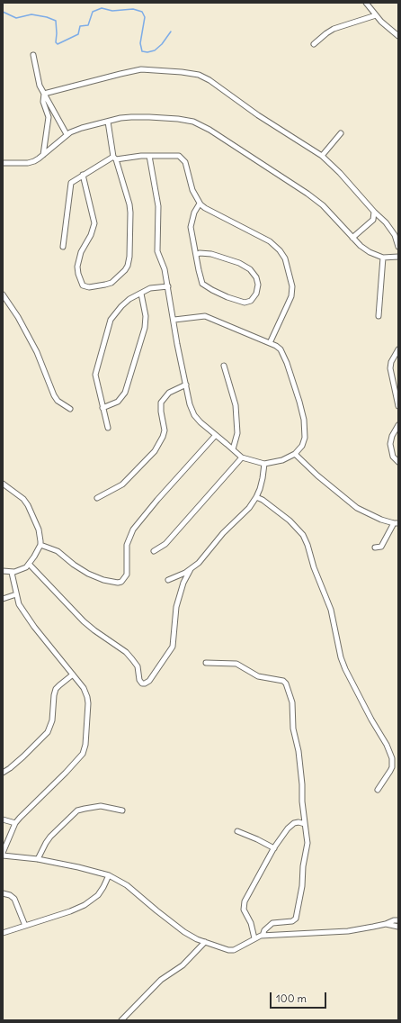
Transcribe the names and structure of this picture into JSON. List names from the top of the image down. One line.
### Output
{"scale_bar":"100 m"}
